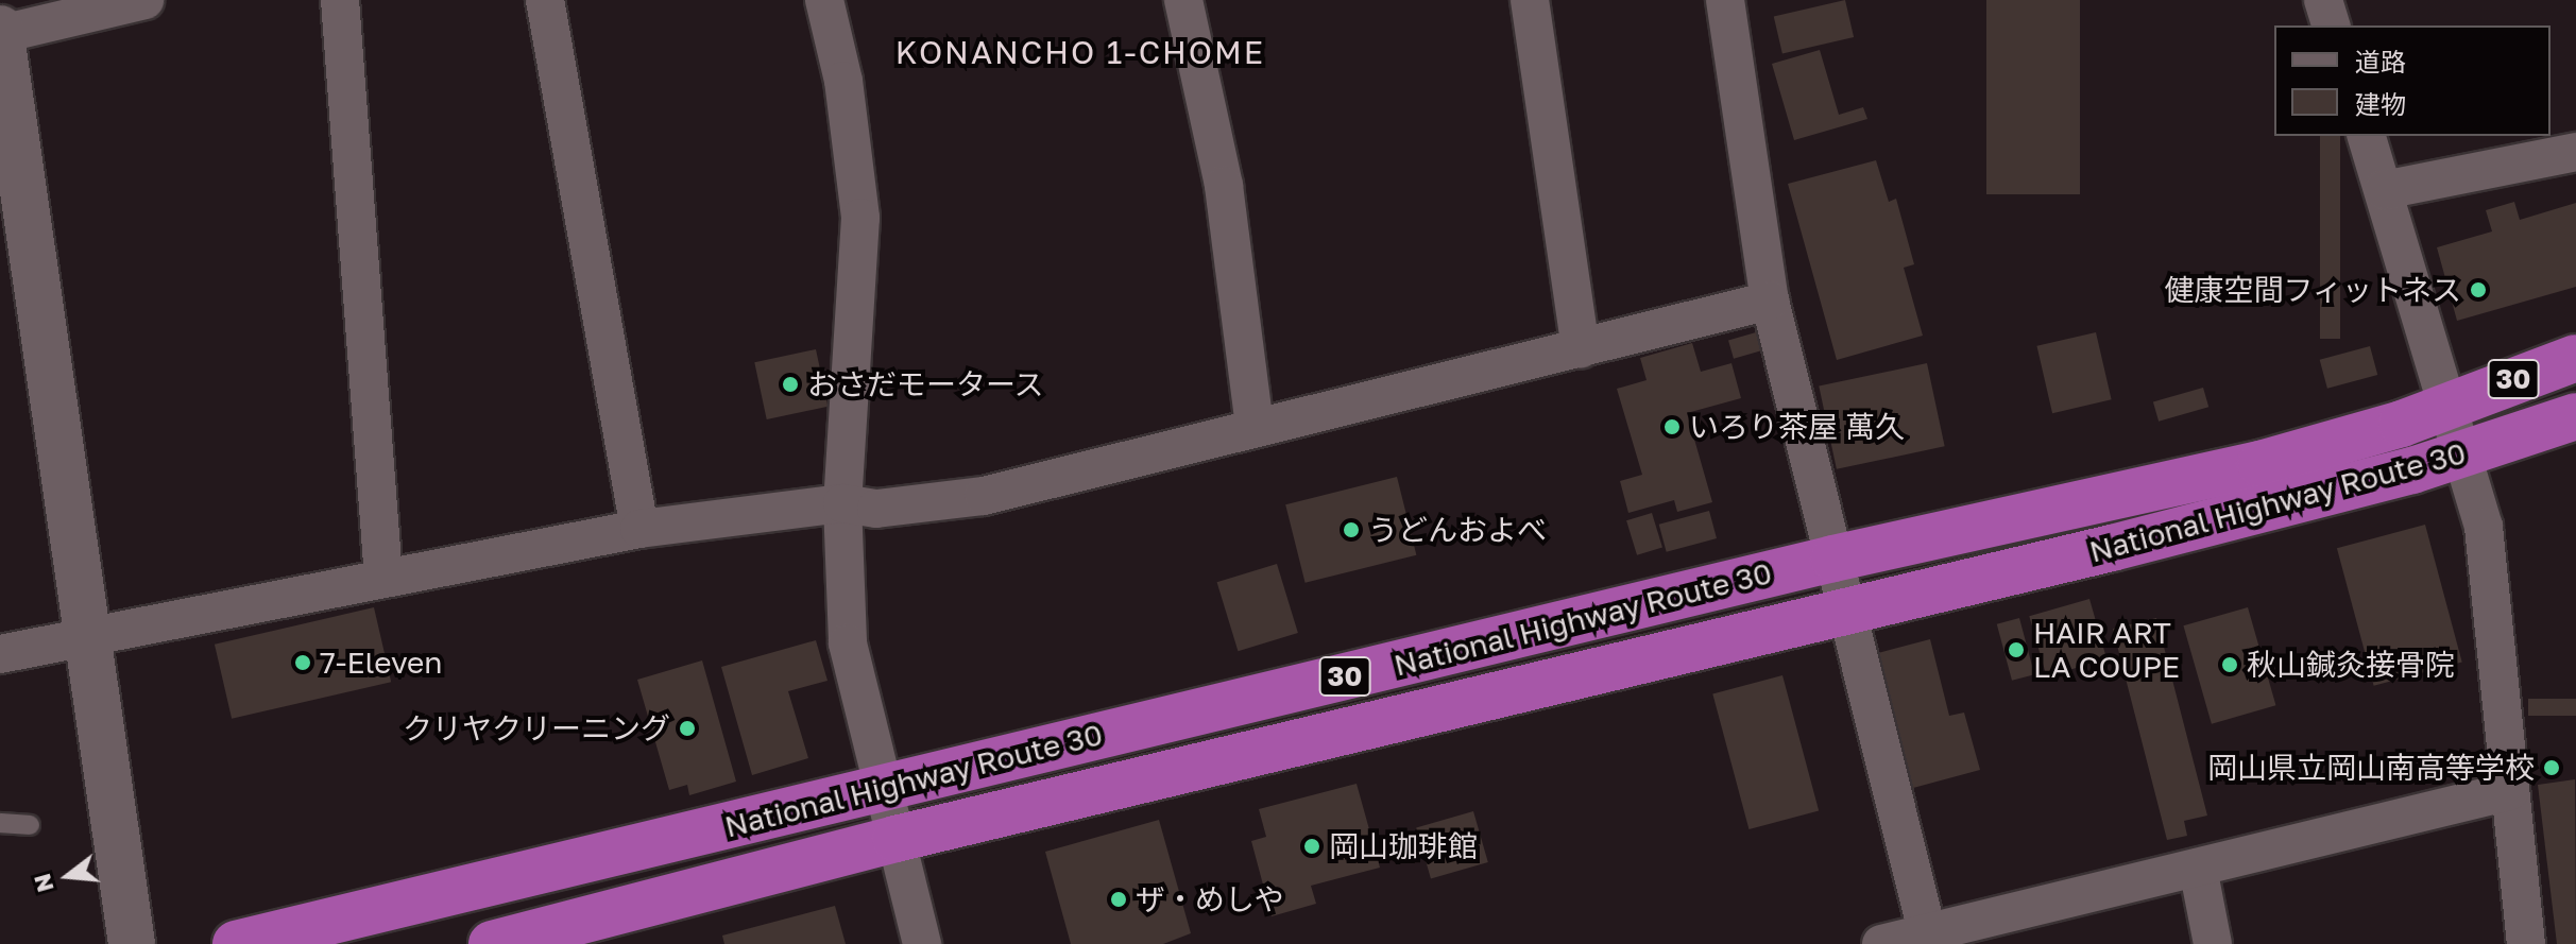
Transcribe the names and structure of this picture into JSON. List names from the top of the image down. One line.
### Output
{"streets":{"highway":["30","National Highway Route 30"]},"districts":["KONANCHO 1-CHOME"],"places":["健康空間フィットネス","おさだモータース","いろり茶屋 萬久","うどんおよべ","HAIR ART LA COUPE","7-Eleven","秋山鍼灸接骨院","クリヤクリーニング","岡山県立岡山南高等学校","岡山珈琲館","ザ・めしや"],"legend":["道路","建物"],"north":"left"}
